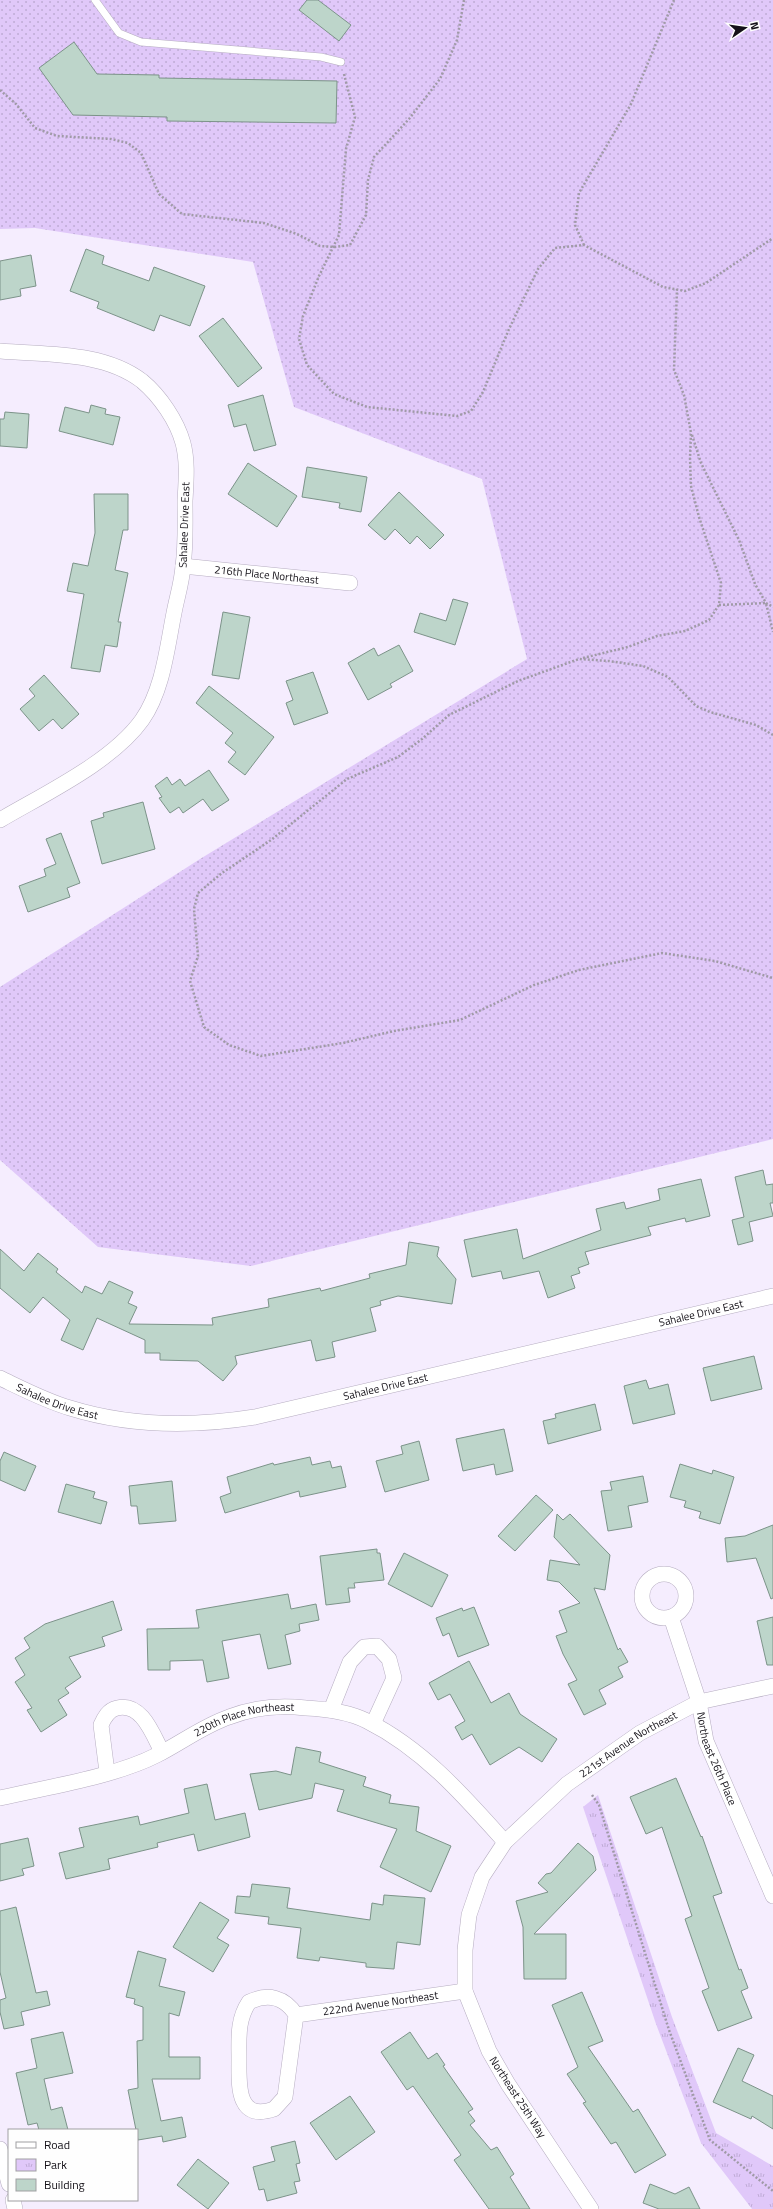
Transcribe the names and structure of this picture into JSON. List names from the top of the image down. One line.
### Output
{"streets":{"street":["Sahalee Drive East","216th Place Northeast","220th Place Northeast","221st Avenue Northeast","Northeast 26th Place","222nd Avenue Northeast","Northeast 25th Way"]},"crossings":[["Sahalee Drive East","216th Place Northeast"],["220th Place Northeast","221st Avenue Northeast"],["220th Place Northeast","Northeast 25th Way"],["221st Avenue Northeast","Northeast 26th Place"],["221st Avenue Northeast","Northeast 25th Way"],["222nd Avenue Northeast","Northeast 25th Way"]],"legend":["Road","Park","Building"],"north":"right"}
